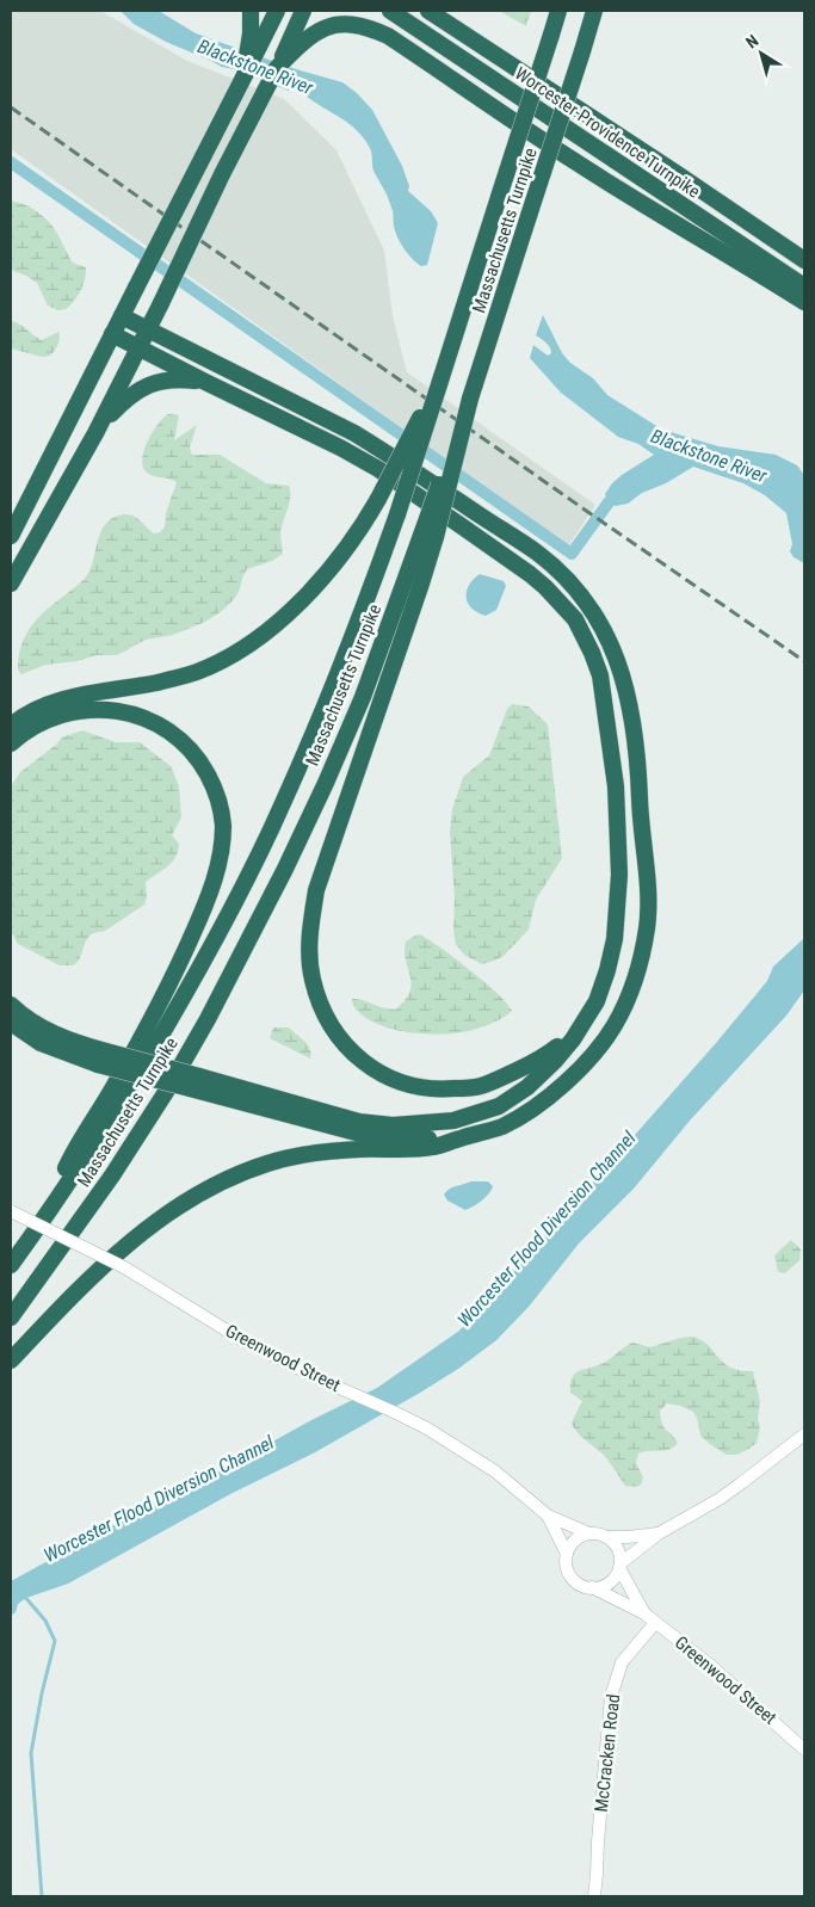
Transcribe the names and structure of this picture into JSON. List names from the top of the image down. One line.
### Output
{"streets":{"highway":["Worcester-Providence Turnpike","Massachusetts Turnpike"],"street":["Greenwood Street","McCracken Road"]},"crossings":[["Greenwood Street","McCracken Road"]],"water":["Blackstone River","Worcester Flood Diversion Channel"],"north":"top left"}
